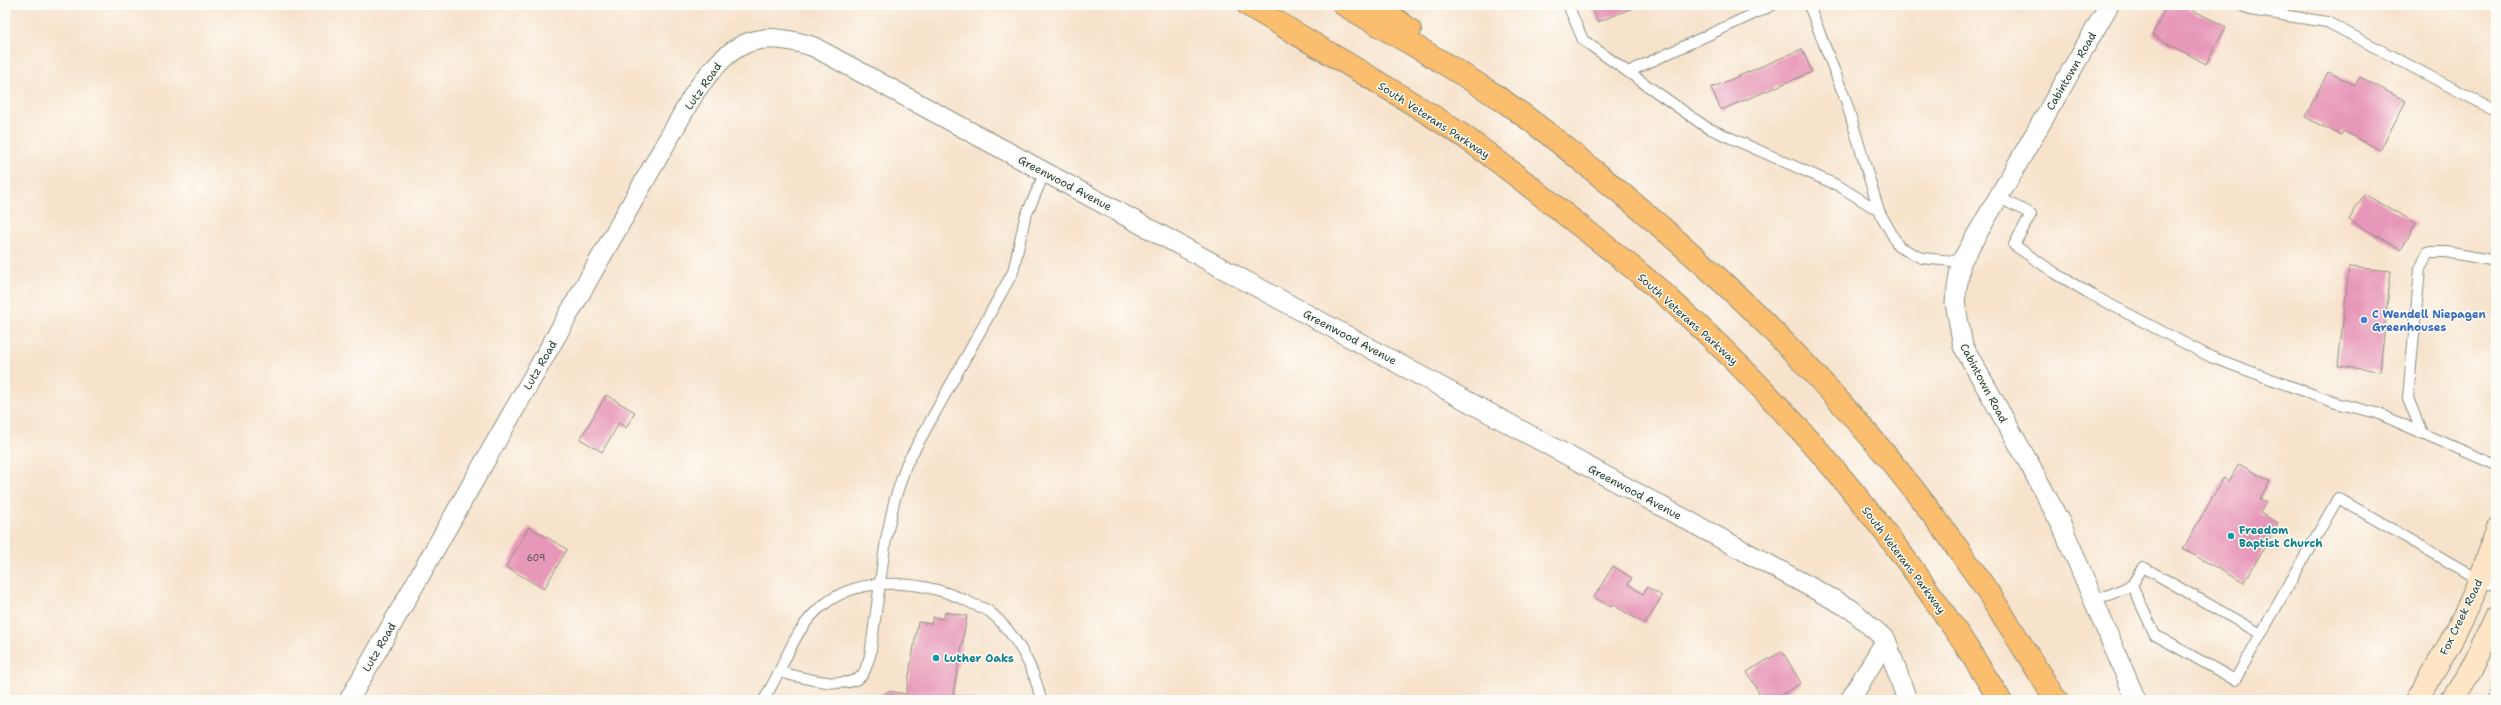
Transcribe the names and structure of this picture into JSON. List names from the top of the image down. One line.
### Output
{"streets":{"highway":["South Veterans Parkway"],"main road":["Fox Creek Road"],"street":["Cabintown Road","Lutz Road","Greenwood Avenue"]},"crossings":[["Lutz Road","Greenwood Avenue"]],"places":["C Wendell Niepagen Greenhouses","Freedom Baptist Church","Luther Oaks"],"house_numbers":["609"]}
